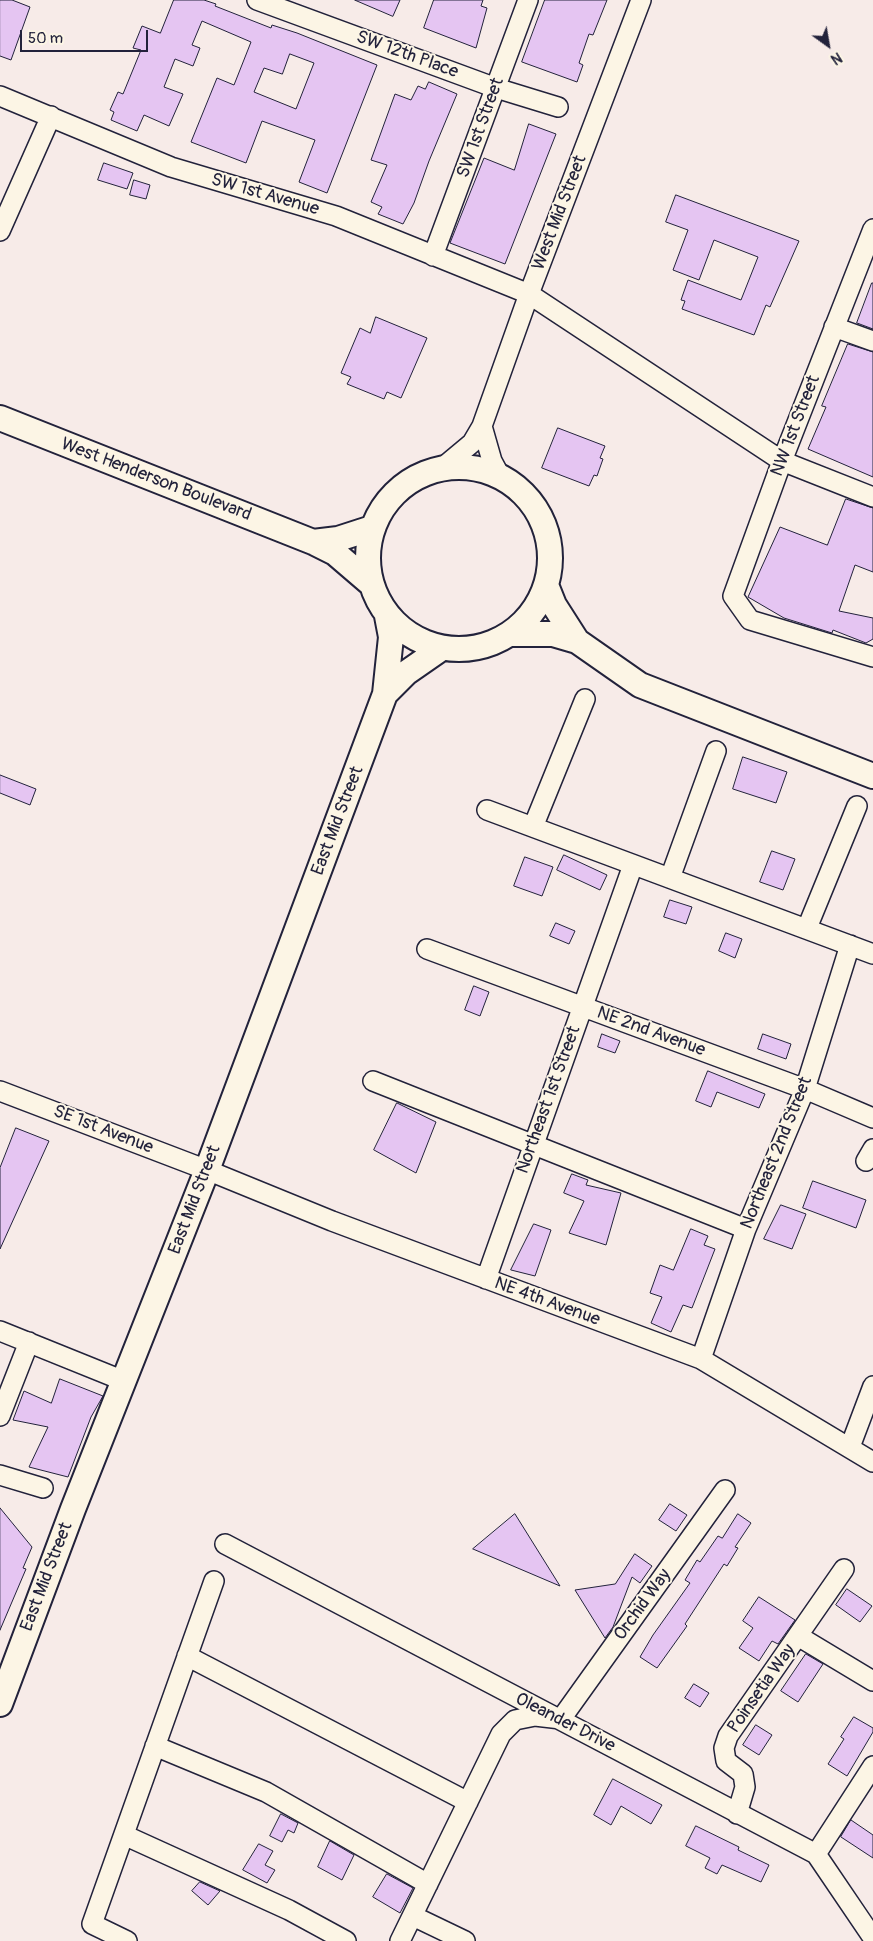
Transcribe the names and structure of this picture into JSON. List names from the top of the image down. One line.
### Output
{"streets":{"street":["SW 12th Place","SW 1st Street","SW 1st Avenue","West Mid Street","NW 1st Street","West Henderson Boulevard","East Mid Street","NE 2nd Avenue","Northeast 1st Street","SE 1st Avenue","Northeast 2nd Street","NE 4th Avenue","Orchid Way","Poinsetia Way","Oleander Drive"]},"crossings":[["SW 12th Place","SW 1st Street"],["SW 1st Street","SW 1st Avenue"],["SW 1st Avenue","West Mid Street"],["SW 1st Avenue","NW 1st Street"],["East Mid Street","SE 1st Avenue"],["East Mid Street","NE 4th Avenue"],["NE 2nd Avenue","Northeast 1st Street"],["NE 2nd Avenue","Northeast 2nd Street"],["Northeast 1st Street","NE 4th Avenue"],["SE 1st Avenue","NE 4th Avenue"],["Northeast 2nd Street","NE 4th Avenue"],["Orchid Way","Oleander Drive"],["Poinsetia Way","Oleander Drive"]],"scale_bar":"50 m","north":"bottom right"}
